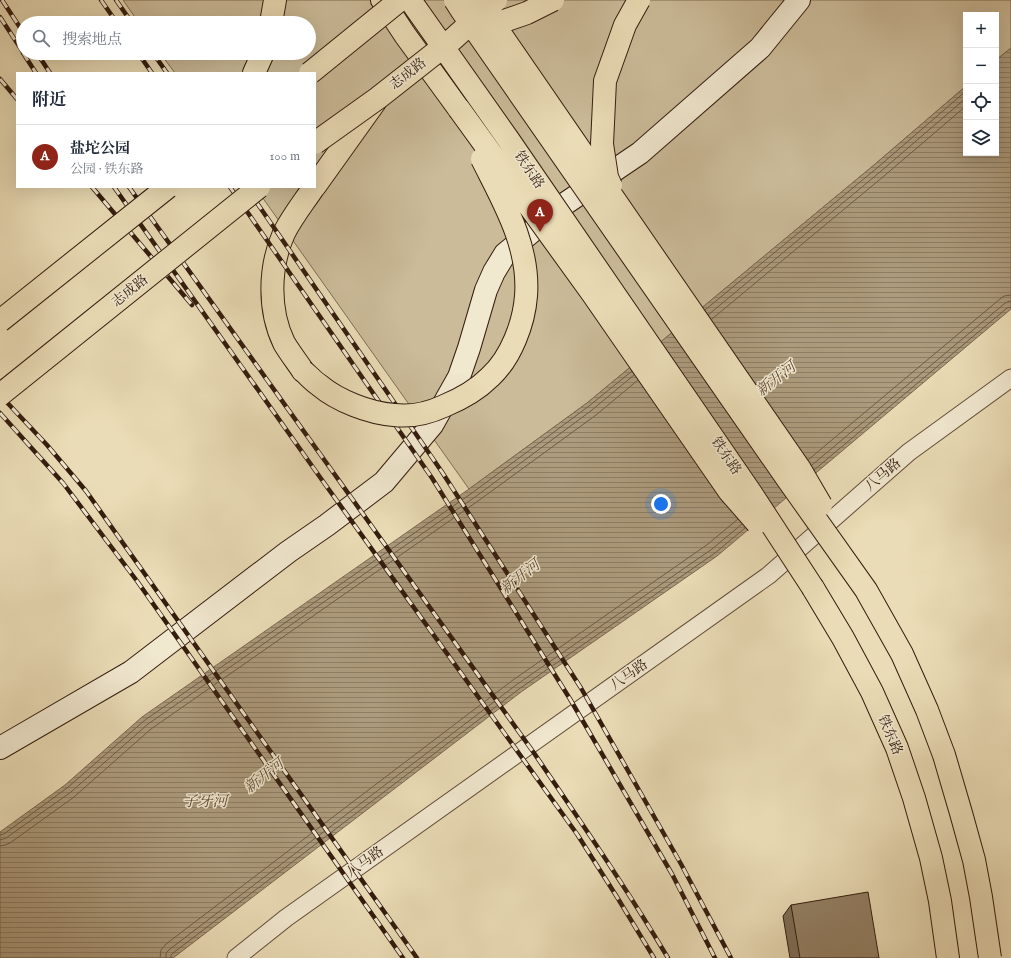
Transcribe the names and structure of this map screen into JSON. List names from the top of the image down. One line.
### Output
{"streets":{"highway":["志成路","铁东路"],"street":["八马路"]},"water":["新开河","子牙河"],"page":{"map_buttons":["+","−"],"search":"搜索地点","heading":"附近","list":[{"mark":"A","name":"盐坨公园","note":"公园 · 铁东路","value":"100 m"}],"pins":"A"}}
